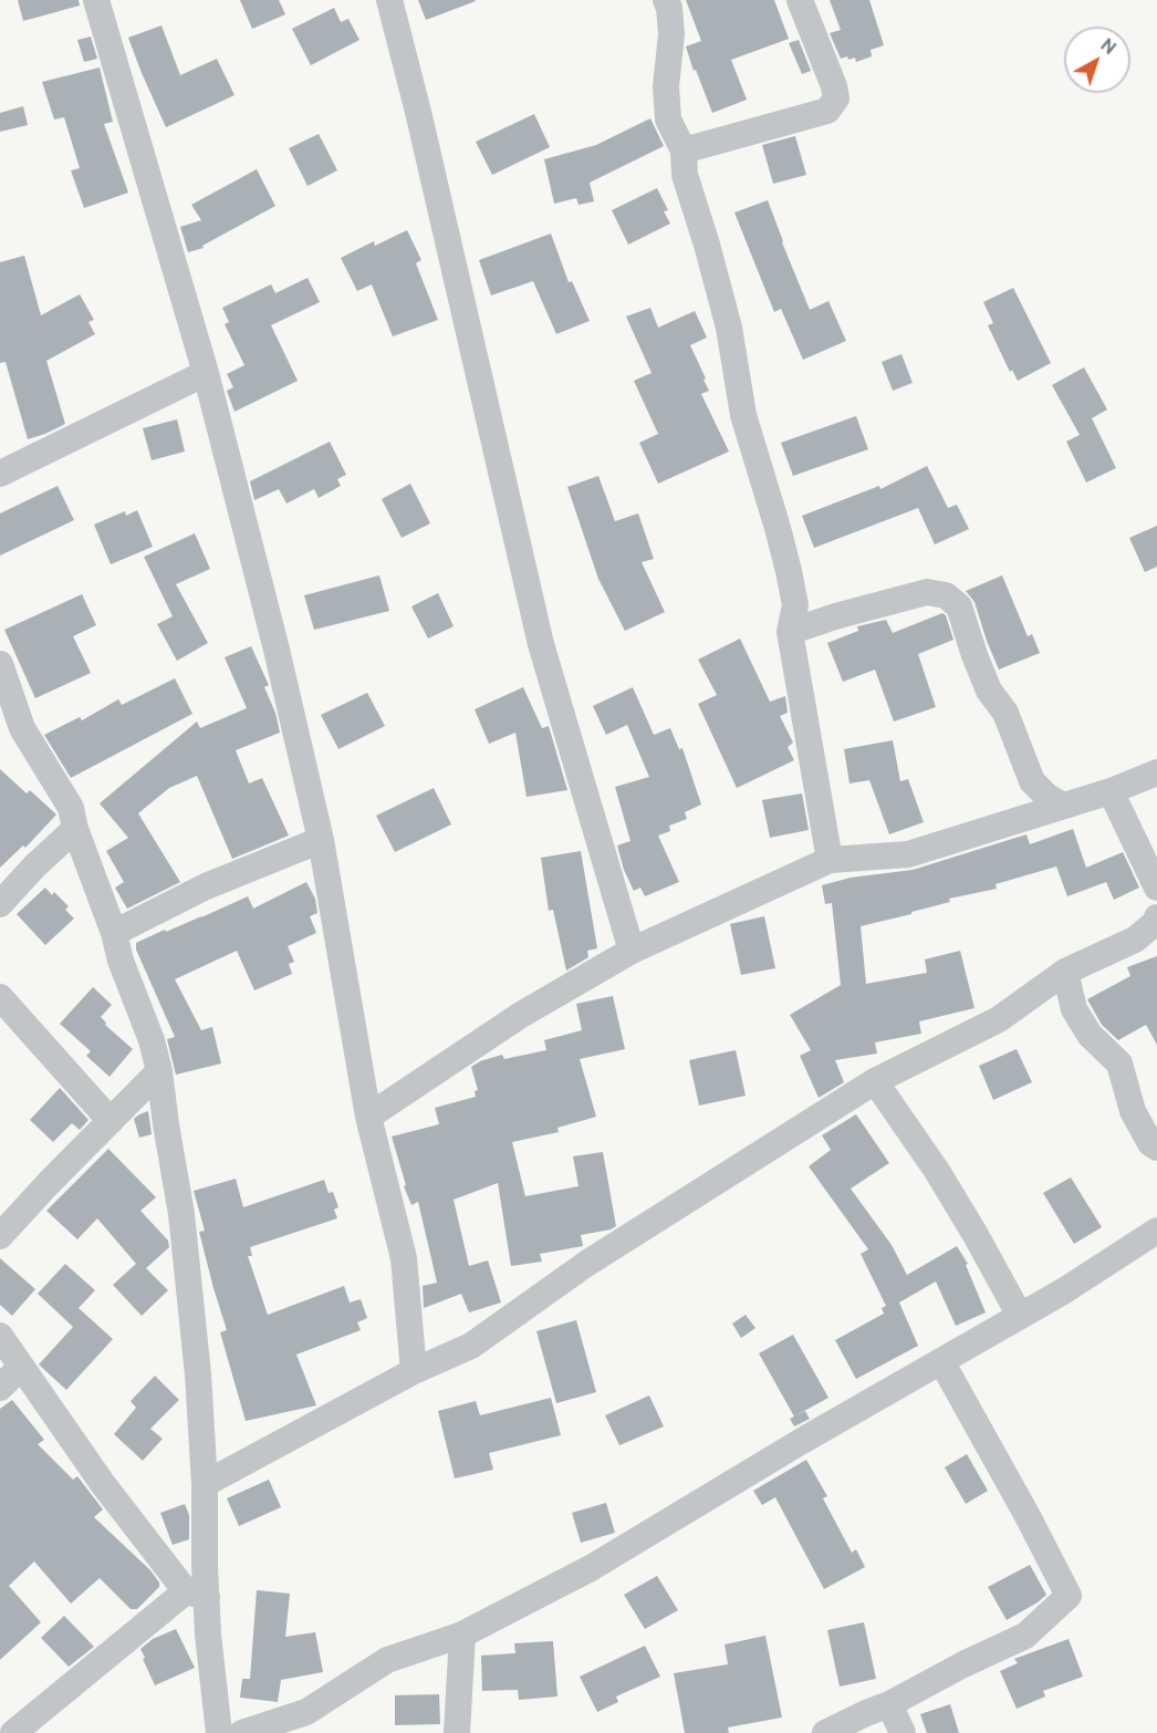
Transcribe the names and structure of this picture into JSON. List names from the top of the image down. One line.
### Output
{"north":"top right"}
